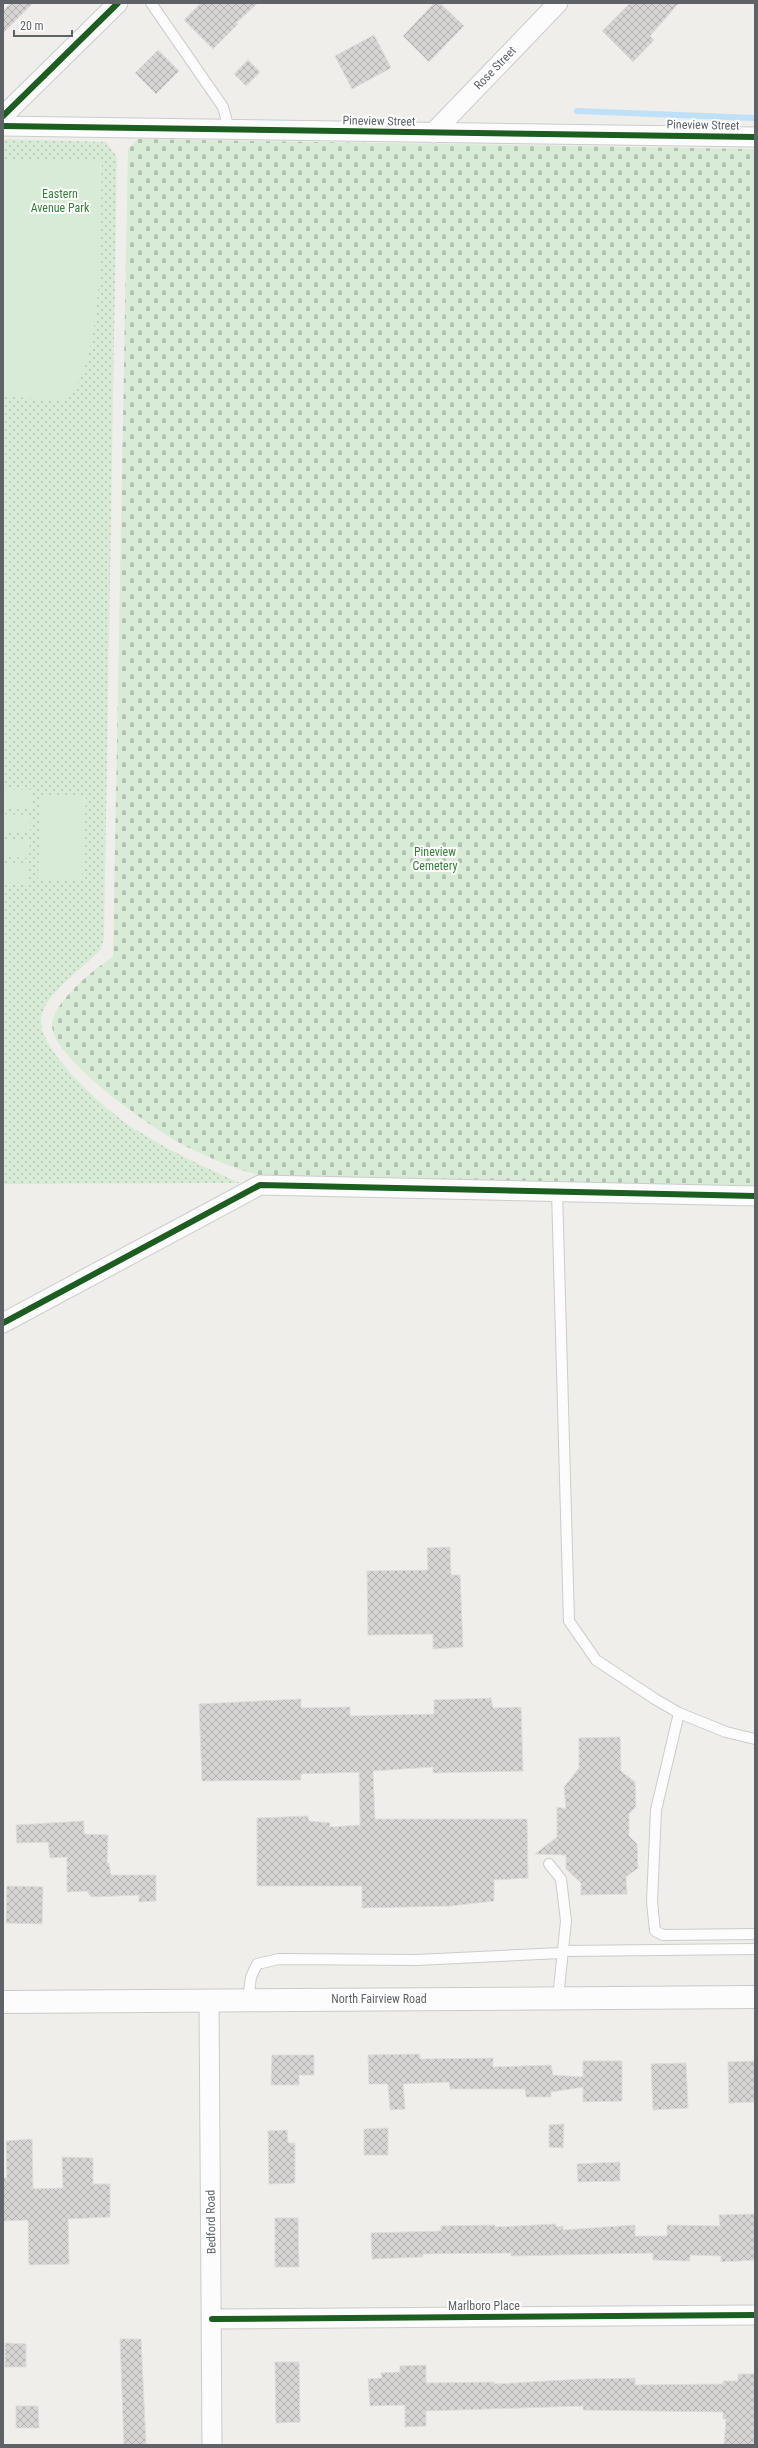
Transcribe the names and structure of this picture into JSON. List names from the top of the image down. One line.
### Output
{"streets":{"main road":["North Fairview Road"],"street":["Rose Street","Pineview Street","Bedford Road","Marlboro Place"]},"crossings":[["Rose Street","Pineview Street"],["North Fairview Road","Bedford Road"],["Bedford Road","Marlboro Place"]],"parks":["Eastern Avenue Park","Pineview Cemetery"],"scale_bar":"20 m"}
